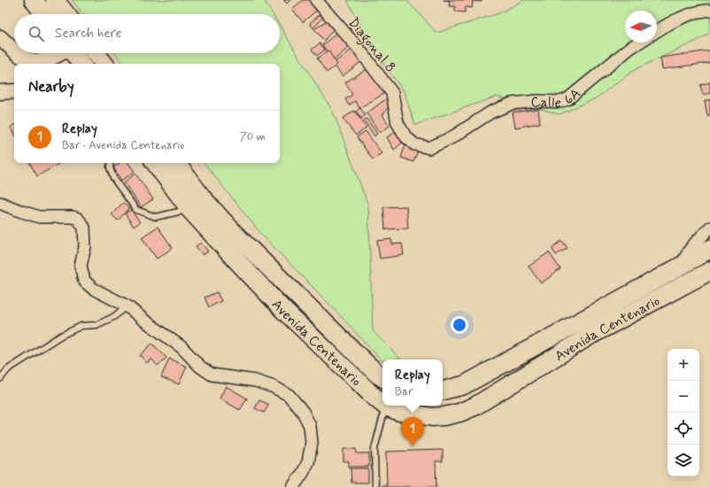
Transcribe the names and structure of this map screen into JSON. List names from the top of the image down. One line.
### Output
{"streets":{"main road":["Avenida Centenario"],"street":["Diagonal 8","Calle 6A"]},"crossings":[["Diagonal 8","Calle 6A"]],"north":"left","page":{"search":"Search here","heading":"Nearby","list":[{"mark":"1","name":"Replay","note":"Bar · Avenida Centenario","value":"70 m"}],"map_buttons":["+","−"],"popup":["Replay","Bar"],"pins":"1"}}
